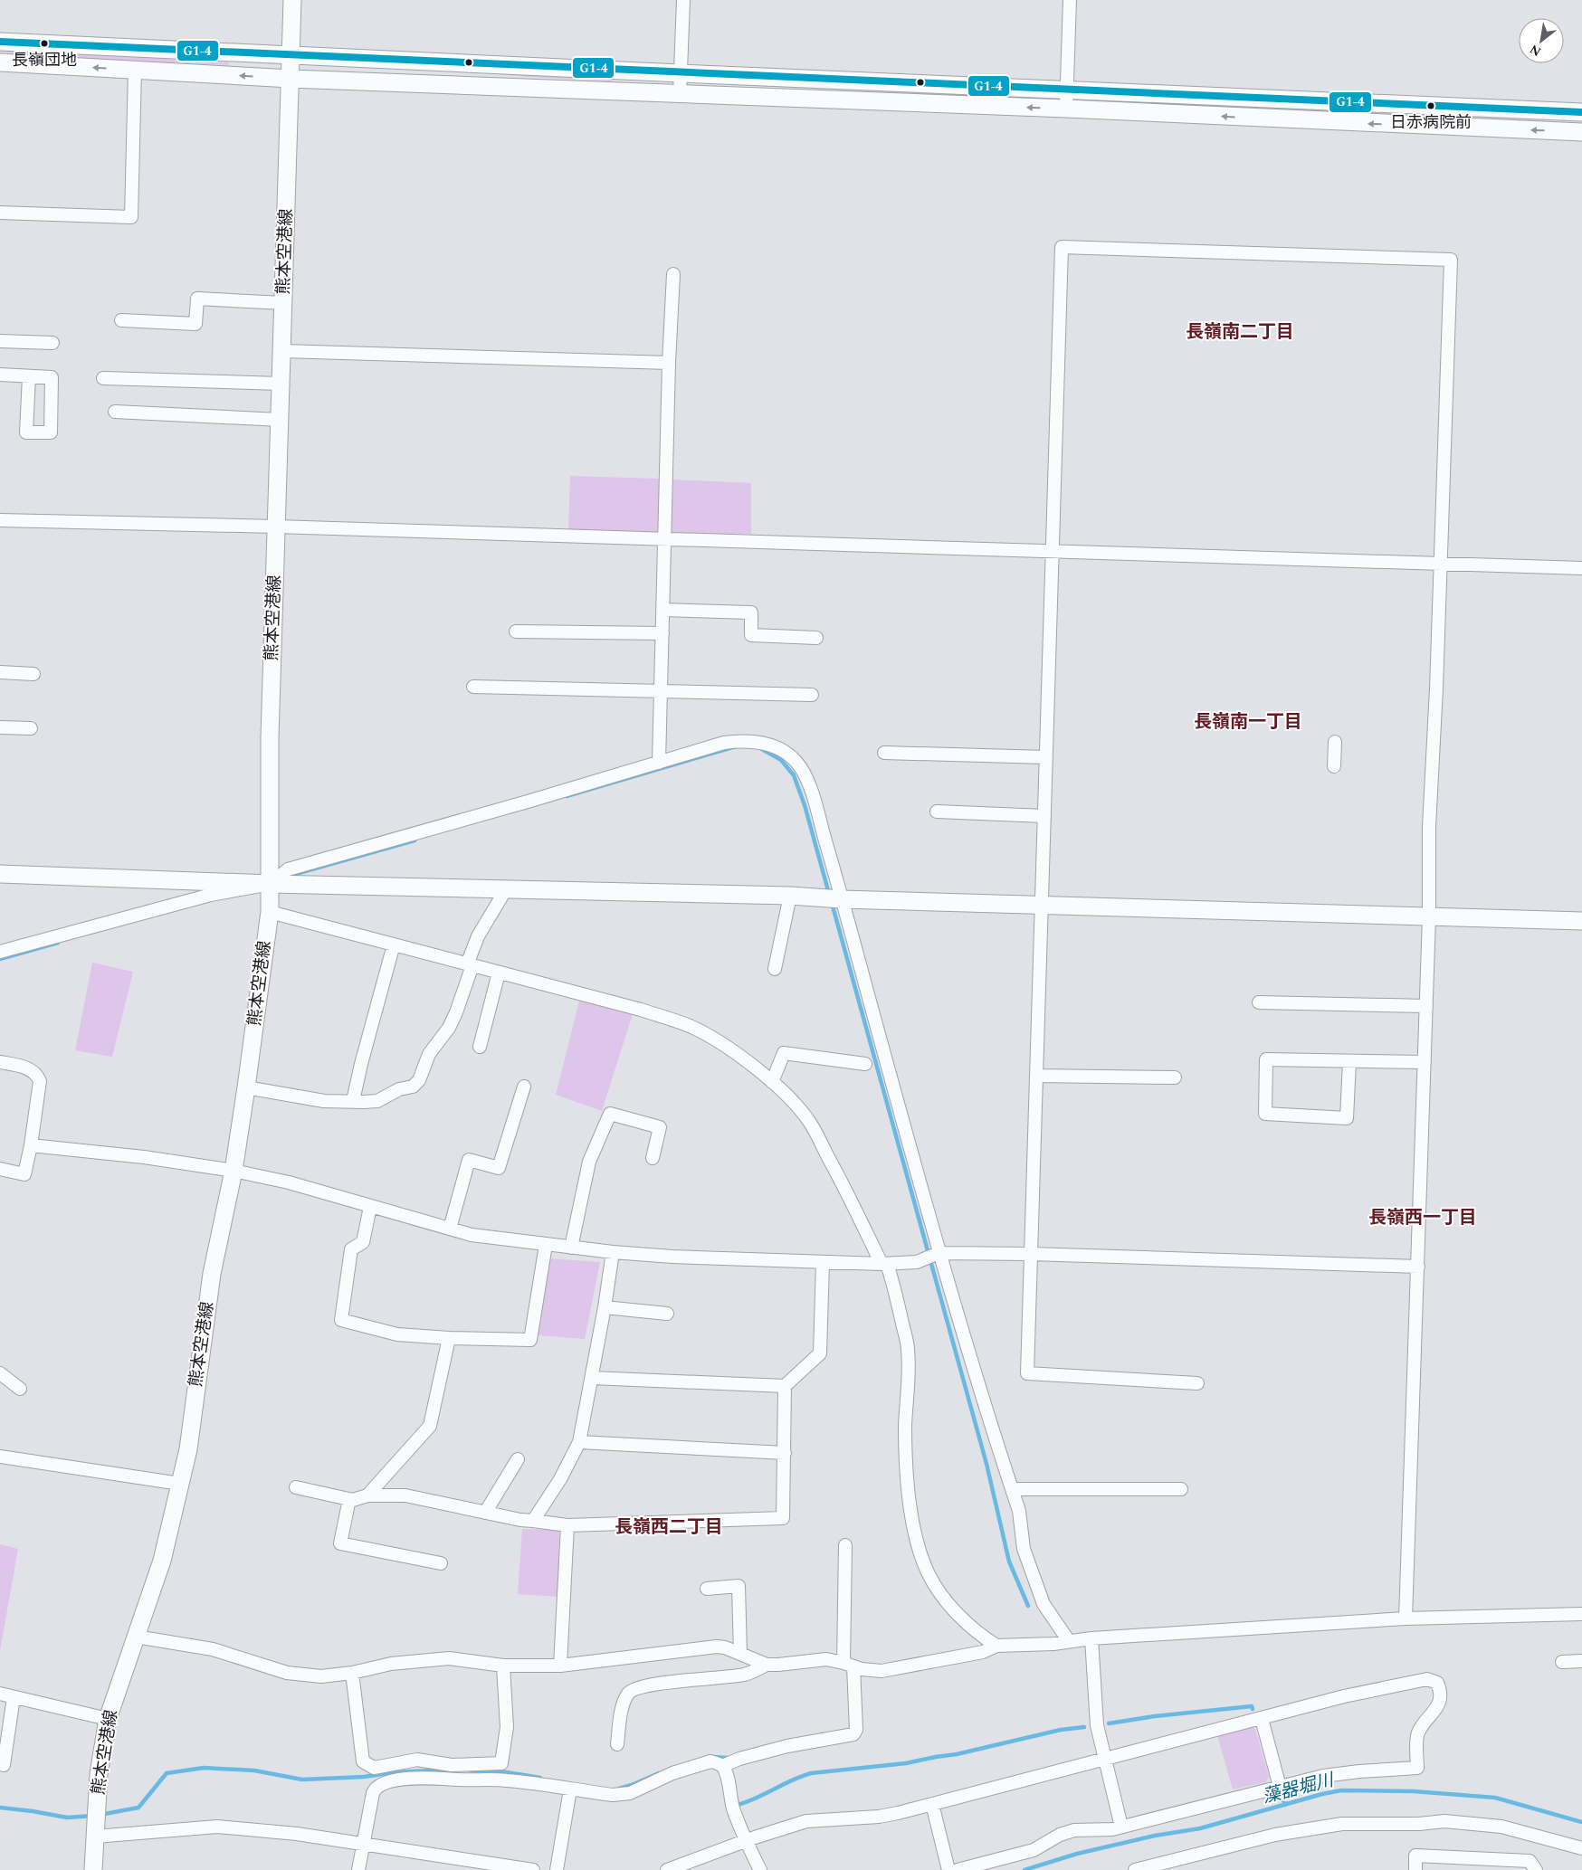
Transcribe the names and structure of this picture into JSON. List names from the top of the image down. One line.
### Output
{"streets":{"street":["熊本空港線"]},"districts":["長嶺南二丁目","長嶺南一丁目","長嶺西一丁目","長嶺西二丁目"],"water":["藻器堀川"],"places":["長嶺団地","日赤病院前"],"lines":["transit line G1-4"],"north":"bottom left"}
